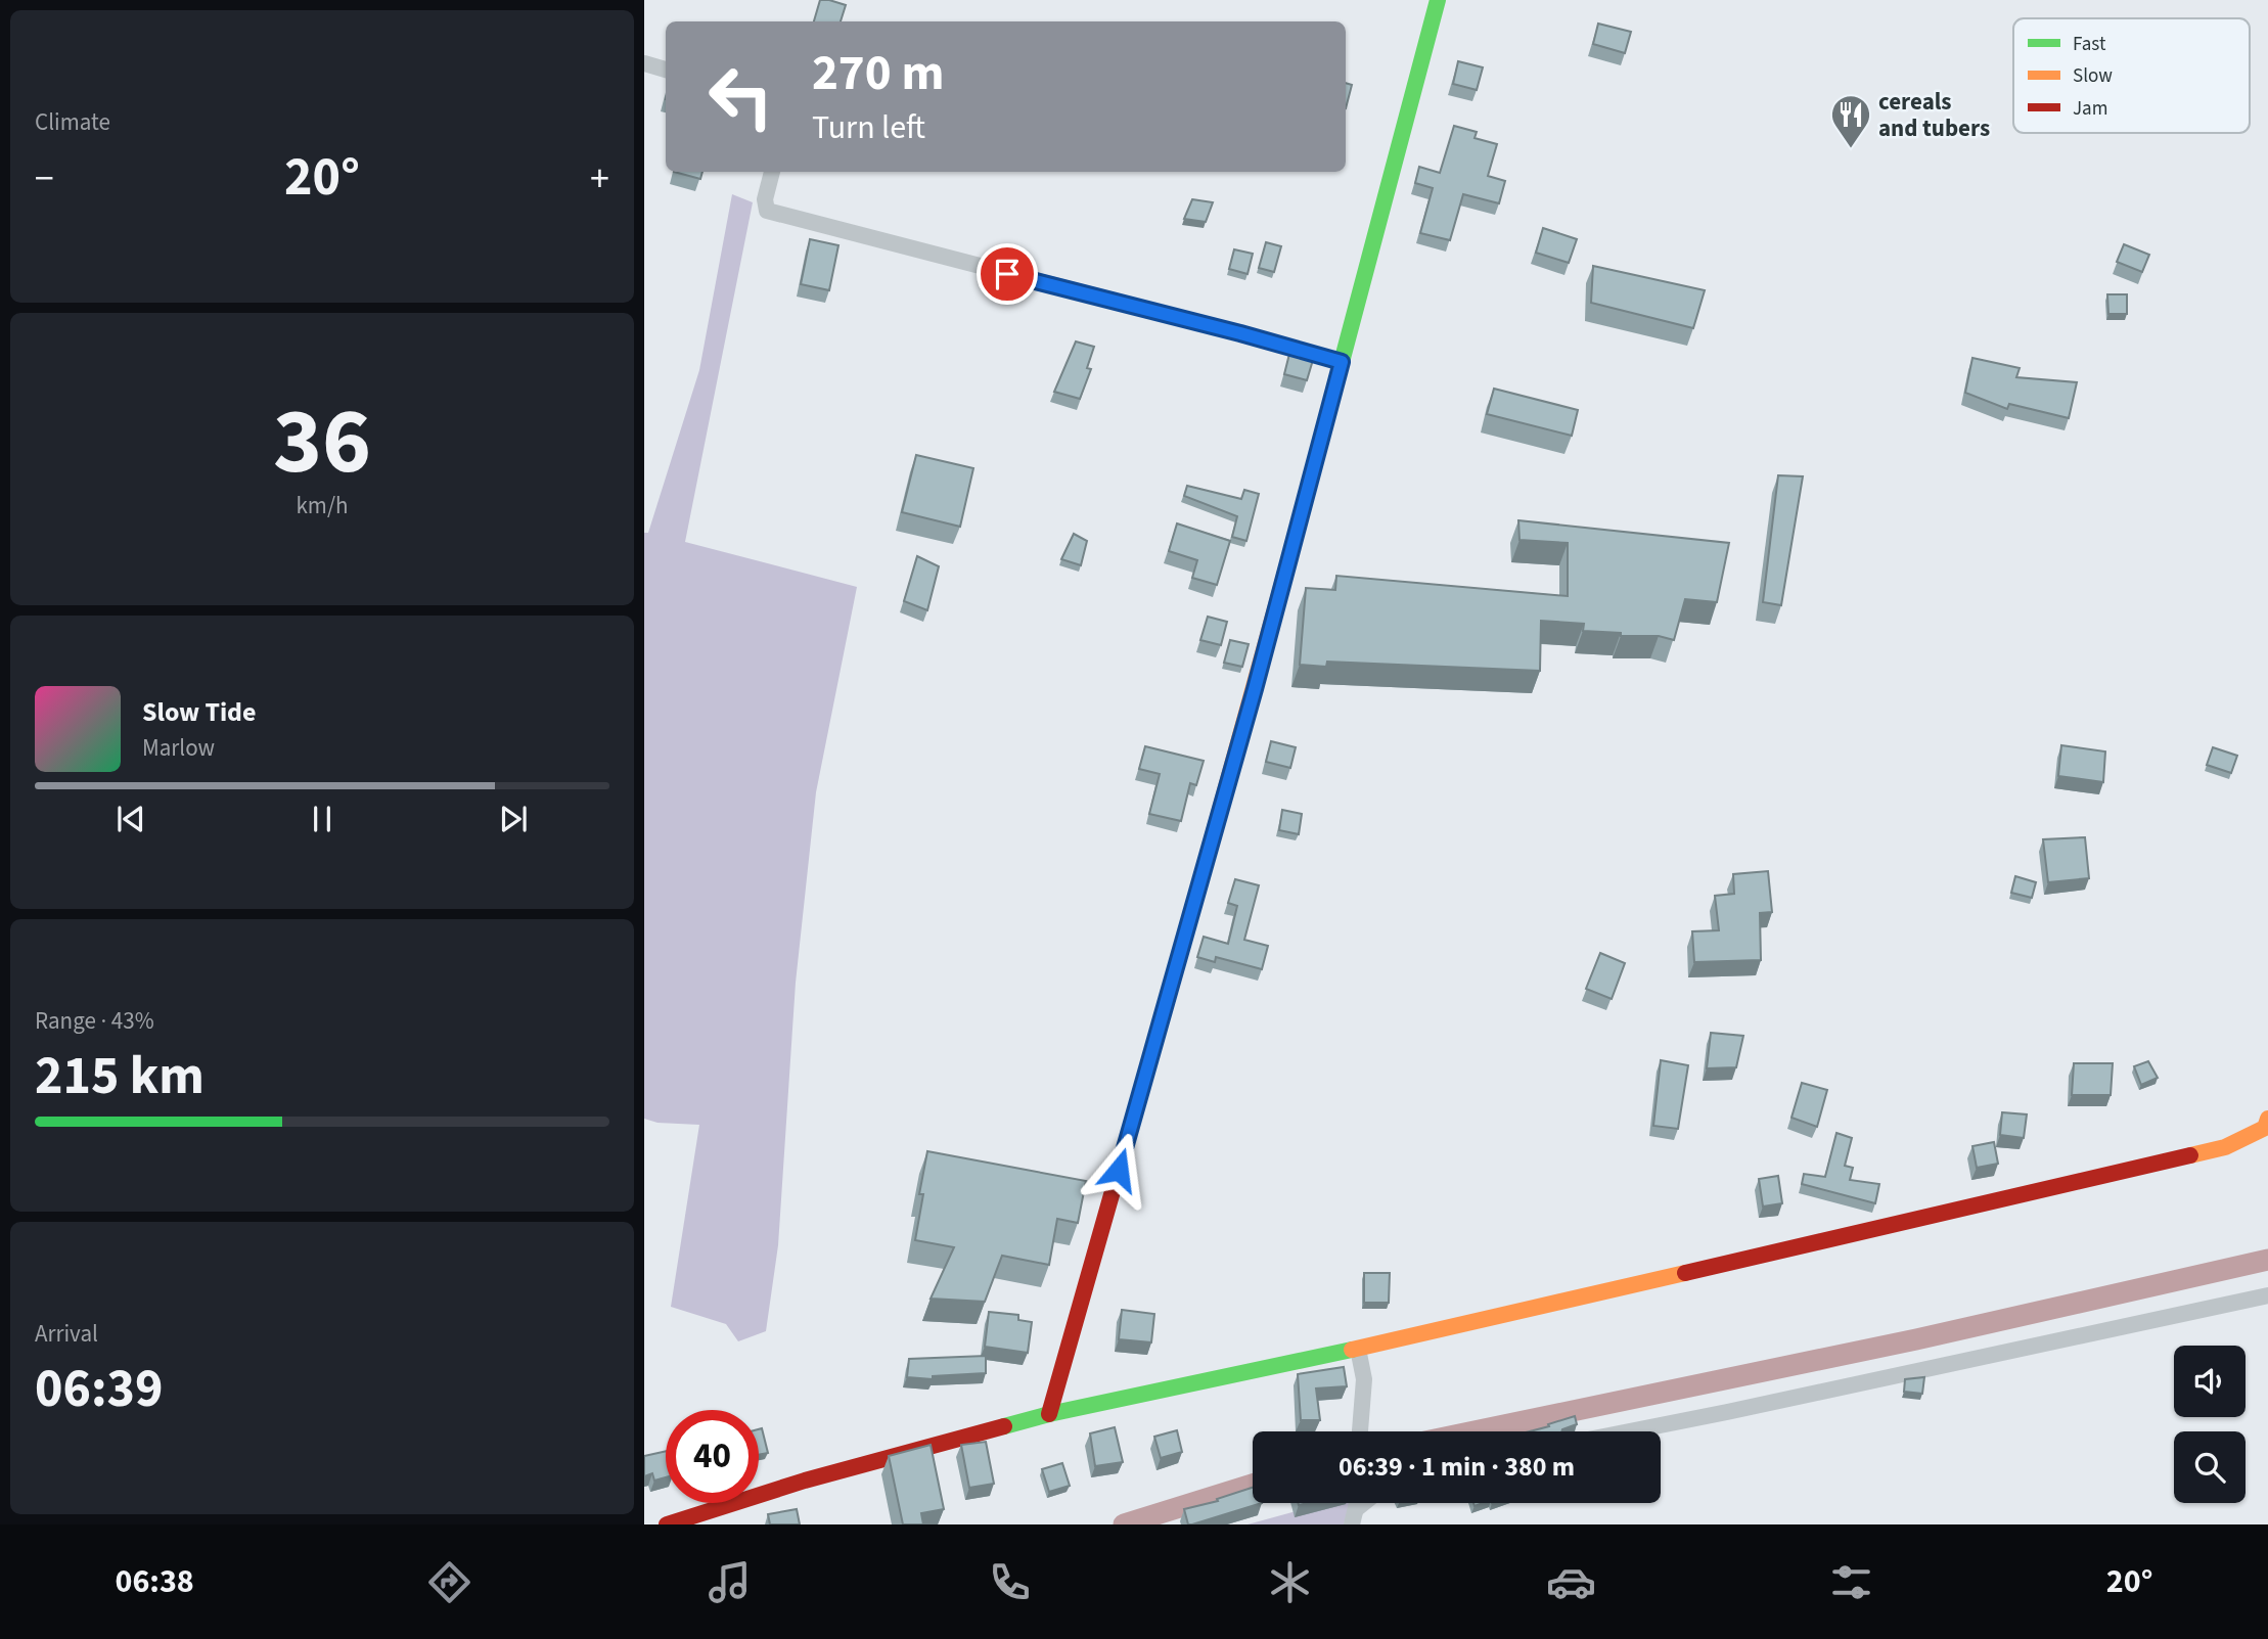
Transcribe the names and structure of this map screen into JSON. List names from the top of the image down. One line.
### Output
{"places":{"restaurant":["cereals and tubers"]},"legend":["Fast","Slow","Jam"],"page":{"tile":["Climate",["36","km/h"],["Range · 43%","215 km"],["Arrival","06:39"]],"turn":["270 m","Turn left"],"heat":["−","20°","+"],"song":["Slow Tide","Marlow"],"limit":"40","trip":"06:39 · 1 min · 380 m","tabs":["06:38","20°"]}}
